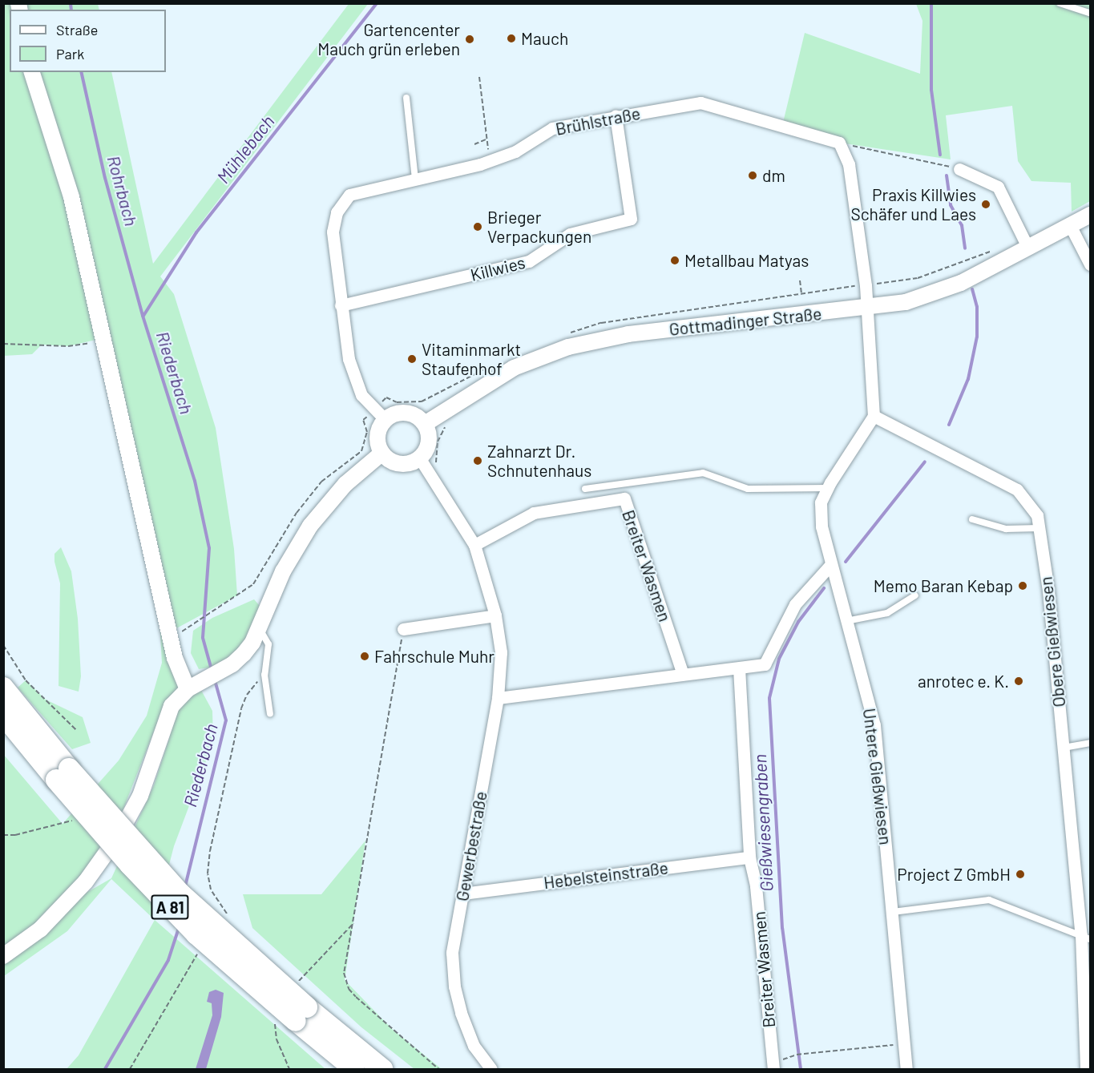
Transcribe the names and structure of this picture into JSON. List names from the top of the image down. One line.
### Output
{"streets":{"highway":["A 81"],"main road":["Gottmadinger Straße"],"street":["Brühlstraße","Killwies","Breiter Wasmen","Obere Gießwiesen","Untere Gießwiesen","Gewerbestraße","Hebelsteinstraße"]},"crossings":[["Brühlstraße","Killwies"],["Brühlstraße","Gottmadinger Straße"],["Brühlstraße","Gewerbestraße"],["Gottmadinger Straße","Gewerbestraße"],["Breiter Wasmen","Gewerbestraße"],["Breiter Wasmen","Hebelsteinstraße"],["Obere Gießwiesen","Untere Gießwiesen"],["Gewerbestraße","Hebelsteinstraße"]],"water":["Mühlebach","Rohrbach","Riederbach","Gießwiesengraben"],"places":["Mauch","Gartencenter Mauch grün erleben","dm","Praxis Killwies Schäfer und Laes","Brieger Verpackungen","Metallbau Matyas","Vitaminmarkt Staufenhof","Zahnarzt Dr. Schnutenhaus","Memo Baran Kebap","Fahrschule Muhr","anrotec e. K.","Project Z GmbH"],"legend":["Straße","Park"]}
